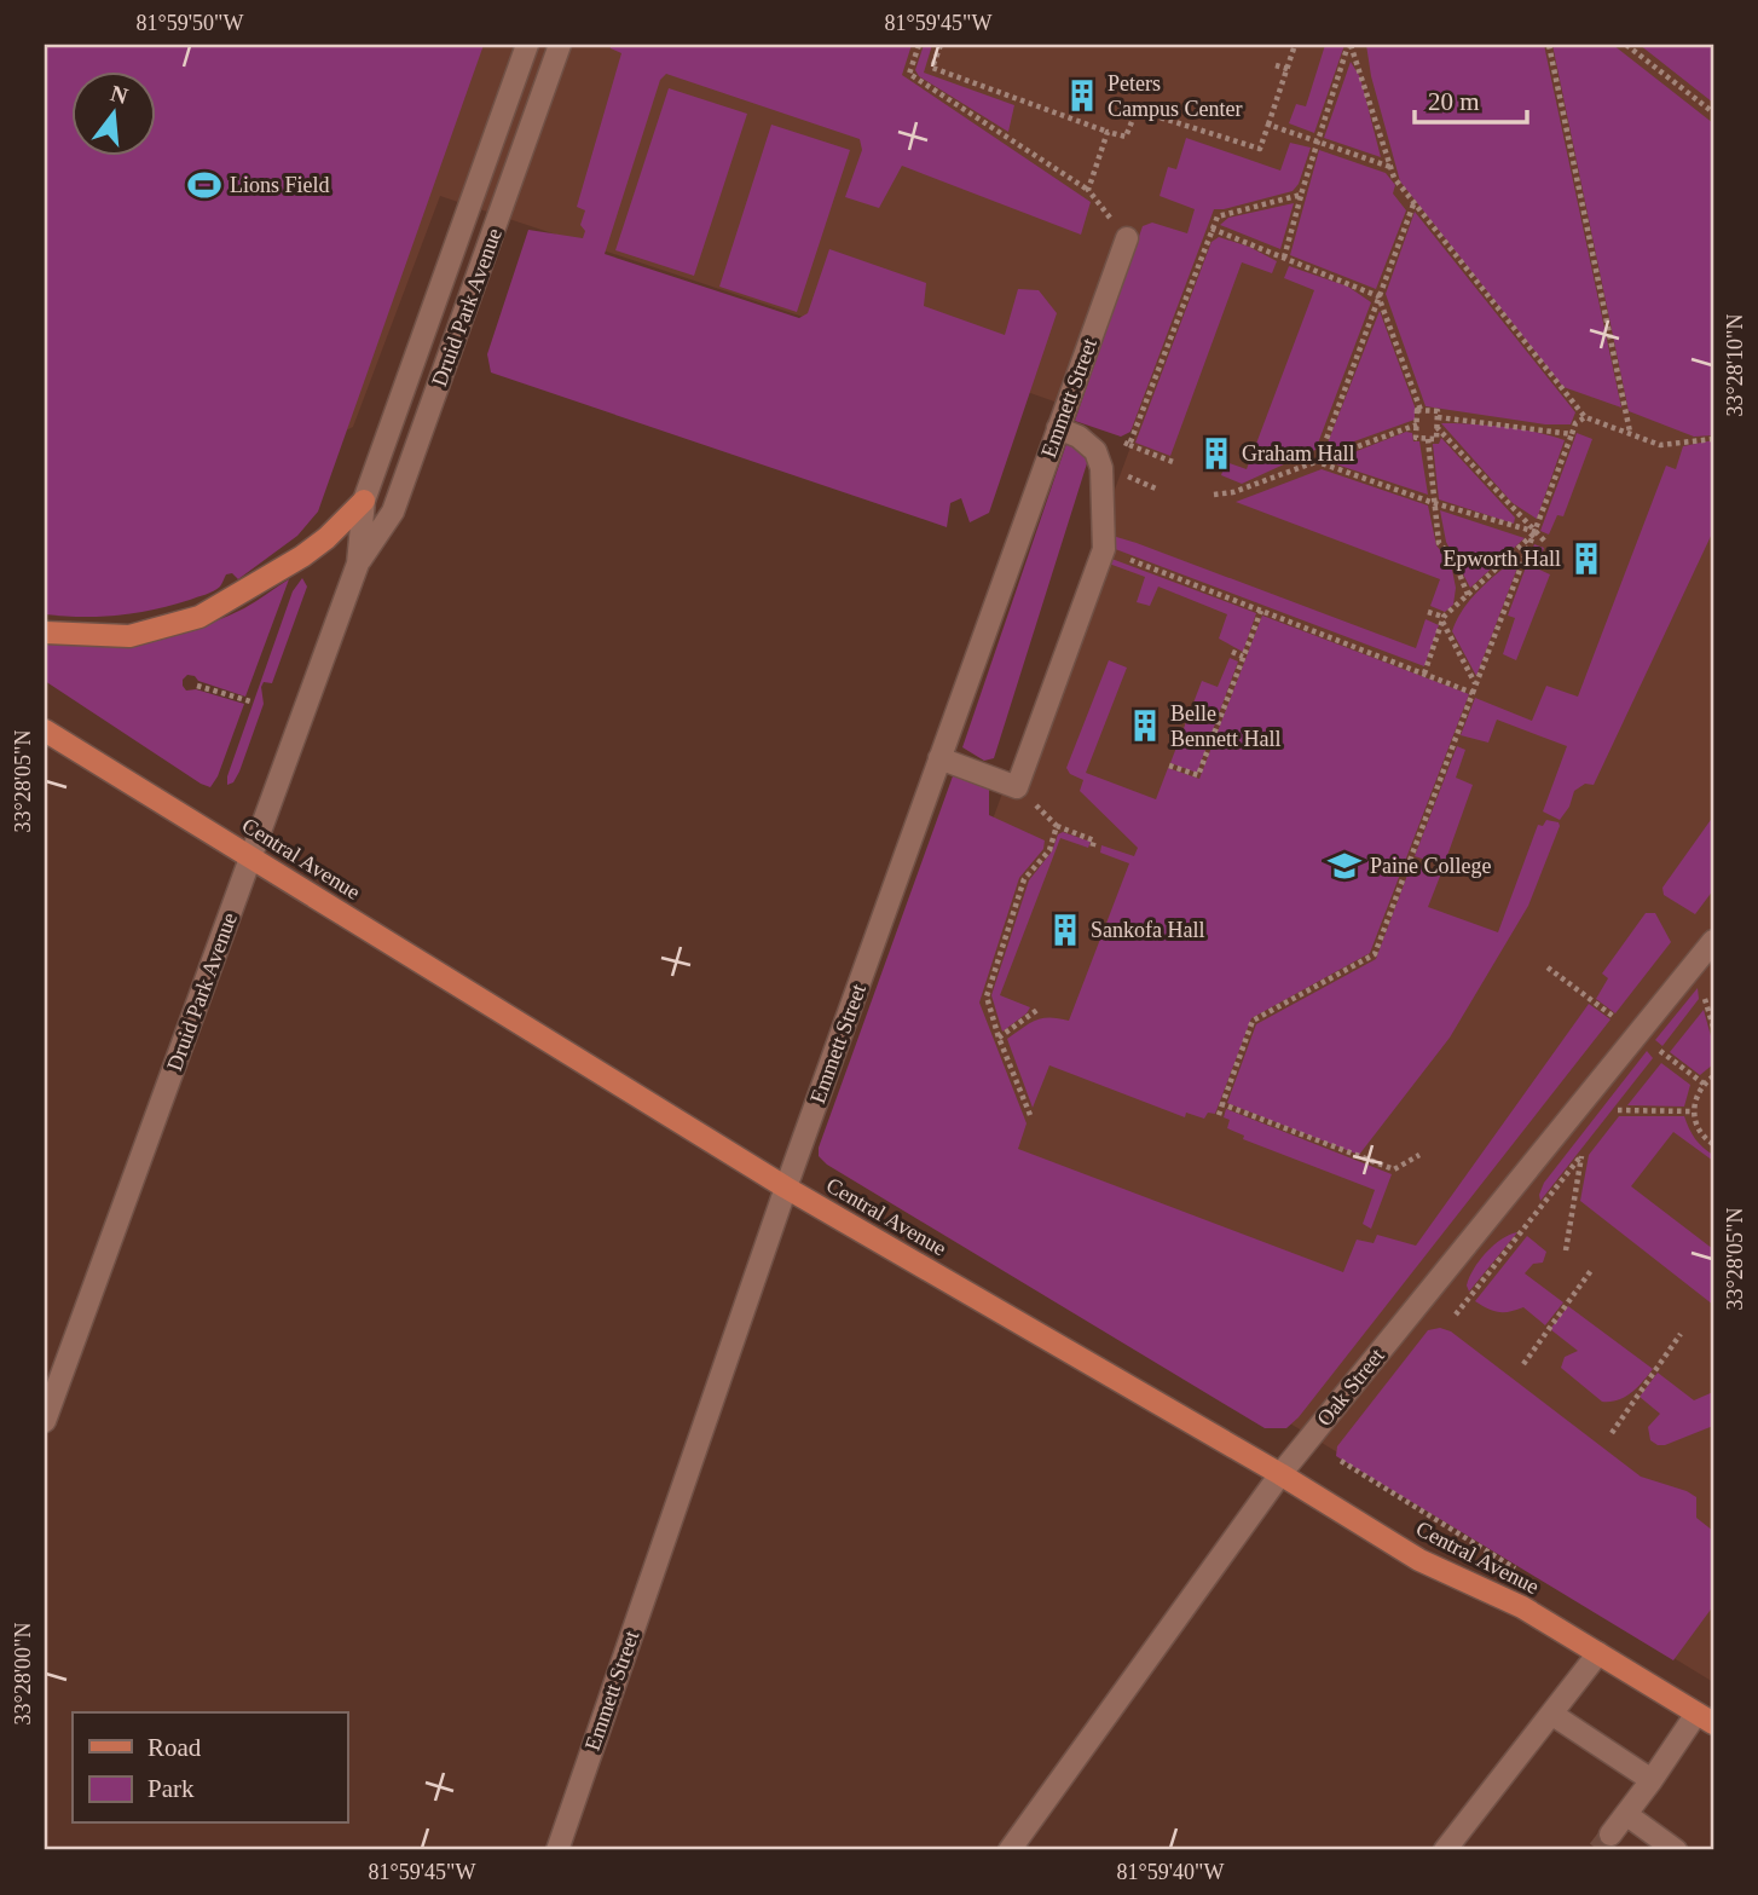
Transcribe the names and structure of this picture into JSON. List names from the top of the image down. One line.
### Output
{"streets":{"main road":["Central Avenue"],"street":["Druid Park Avenue","Emmett Street","Oak Street"]},"crossings":[["Druid Park Avenue","Central Avenue"],["Emmett Street","Central Avenue"],["Central Avenue","Oak Street"]],"places":{"building":["Peters Campus Center","Graham Hall","Epworth Hall","Belle Bennett Hall","Sankofa Hall"],"sports":["Lions Field"],"school or university":["Paine College"]},"legend":["Road","Park"],"scale_bar":"20 m","north":"top","coordinates":["81°59'50\"W","81°59'45\"W","33°28'10\"N","33°28'05\"N","33°28'00\"N","81°59'40\"W"]}
